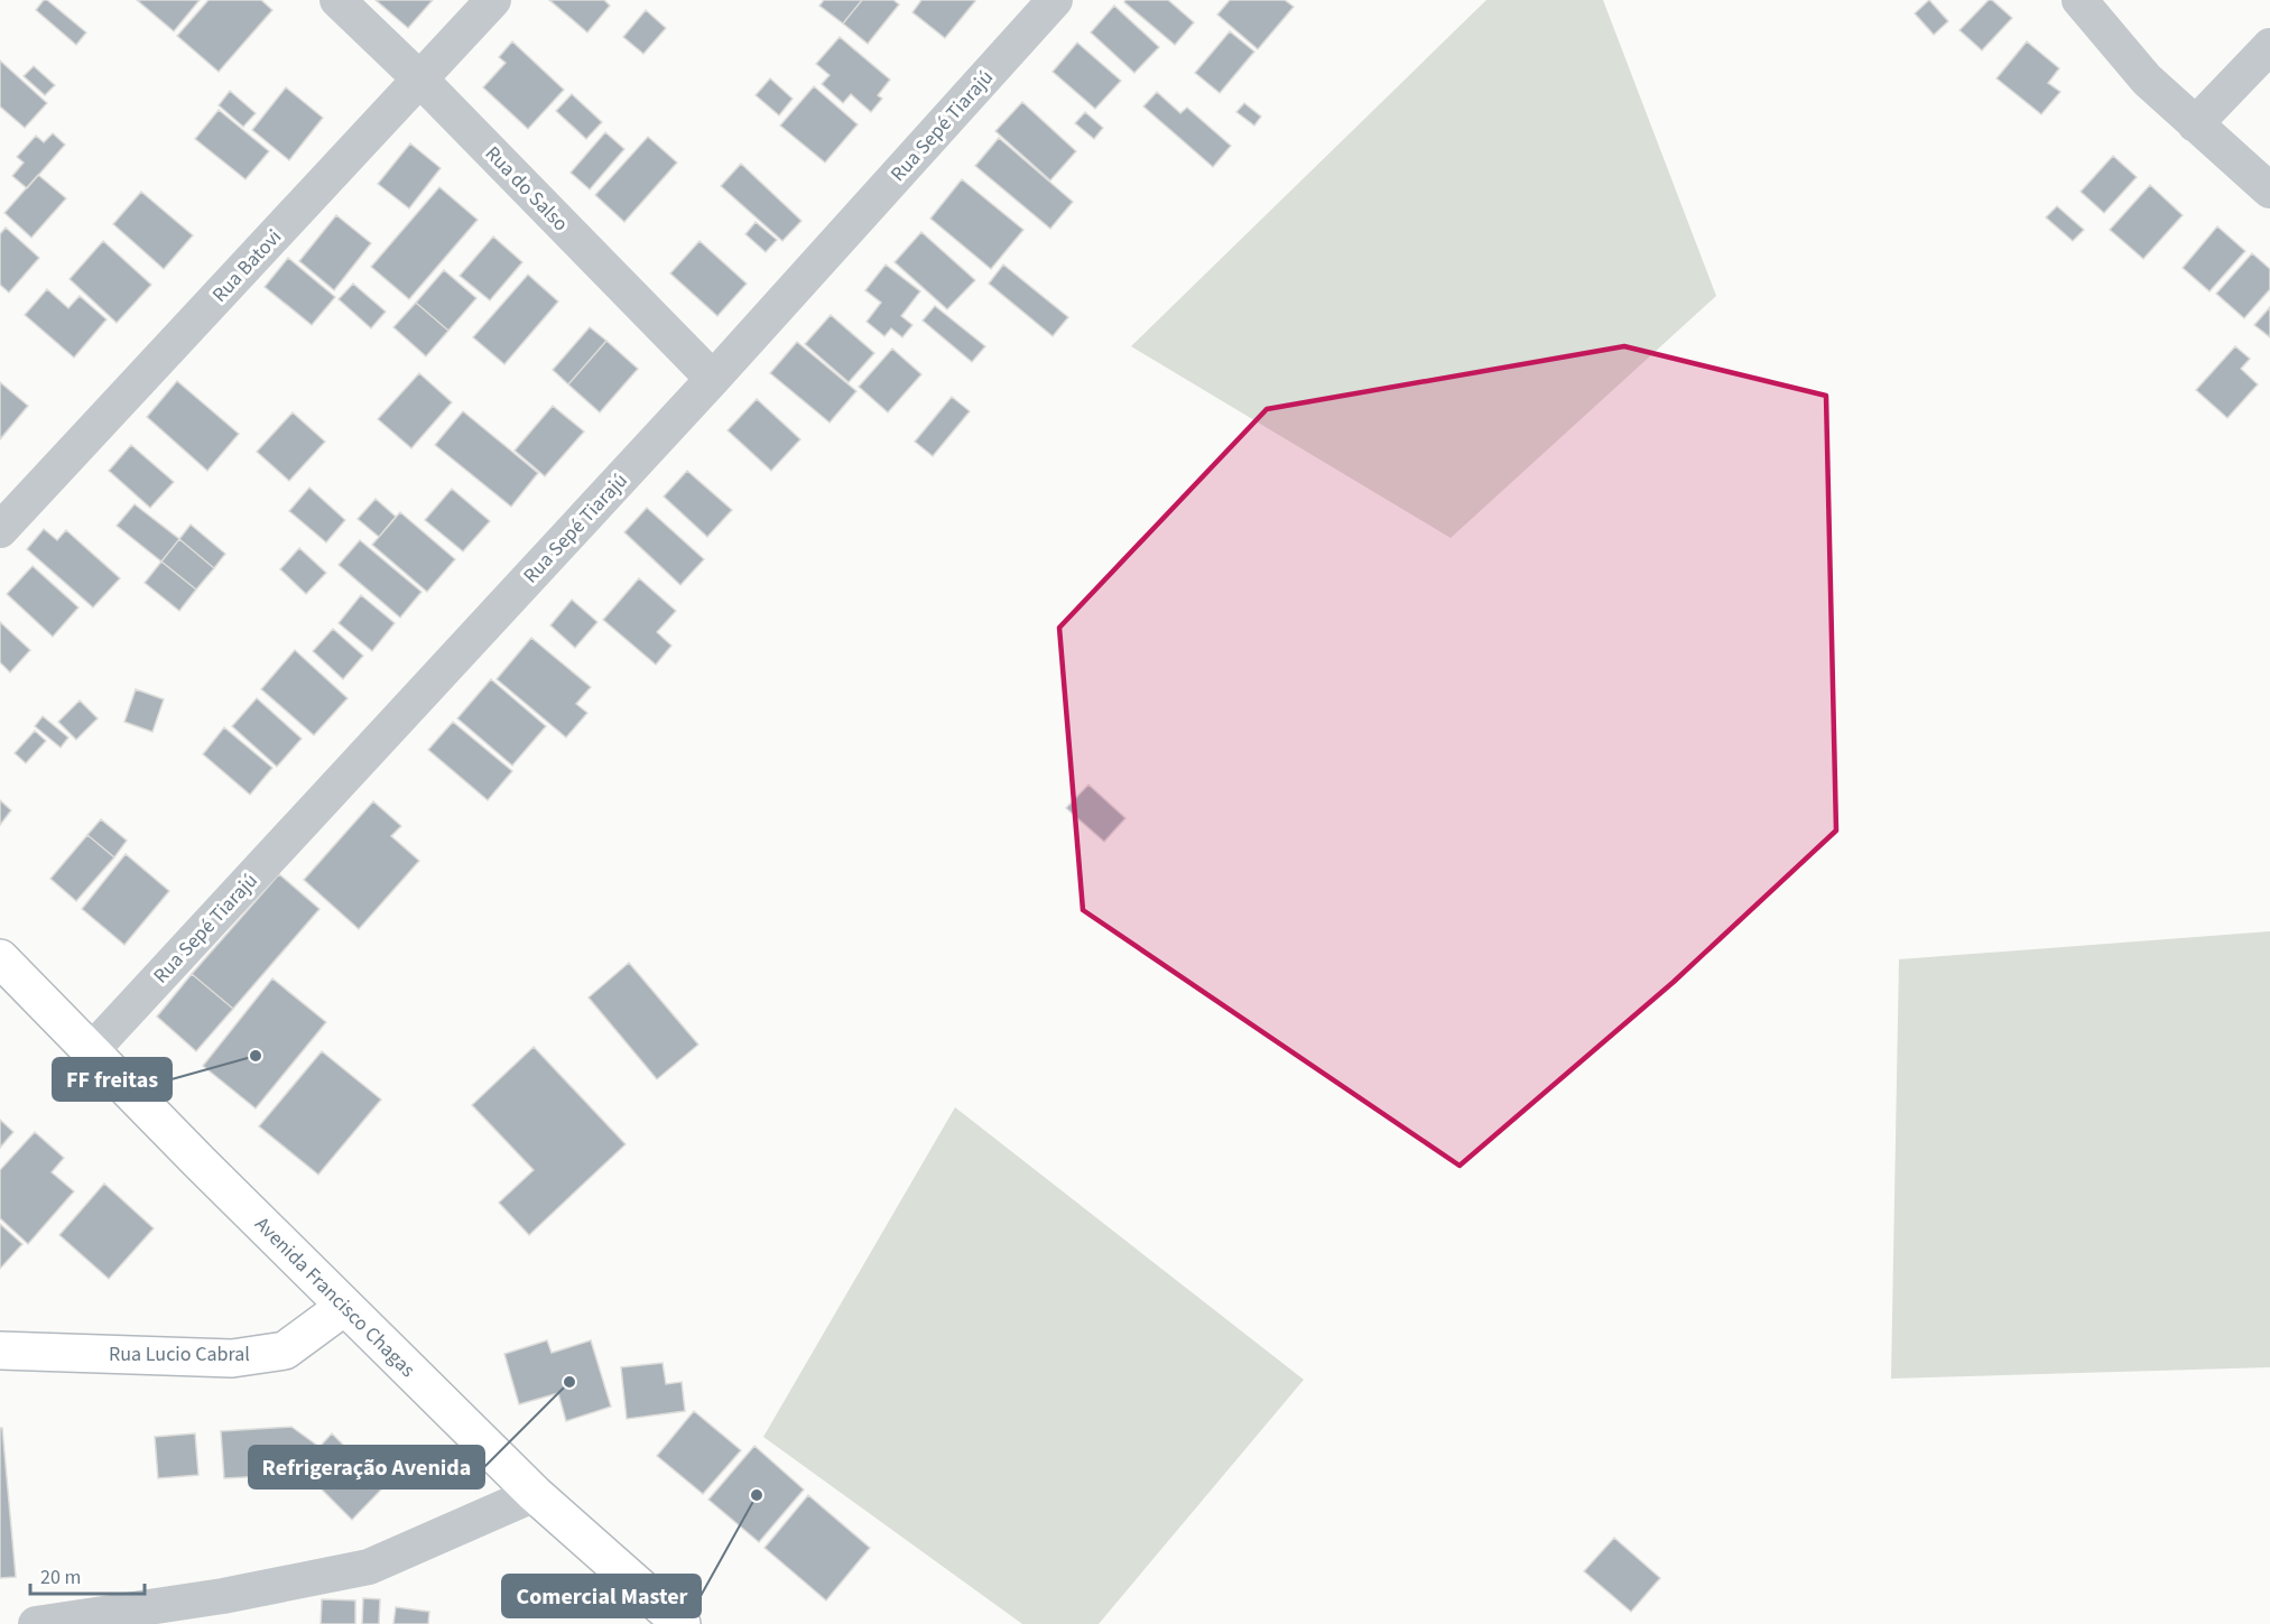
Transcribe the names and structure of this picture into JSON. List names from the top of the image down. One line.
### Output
{"streets":{"street":["Rua Sepé Tiarajú","Rua do Salso","Rua Batovi","Avenida Francisco Chagas","Rua Lucio Cabral"]},"crossings":[["Rua Sepé Tiarajú","Rua do Salso"],["Rua Sepé Tiarajú","Avenida Francisco Chagas"],["Rua do Salso","Rua Batovi"],["Avenida Francisco Chagas","Rua Lucio Cabral"]],"places":["FF freitas","Refrigeração Avenida","Comercial Master"],"scale_bar":"20 m"}
